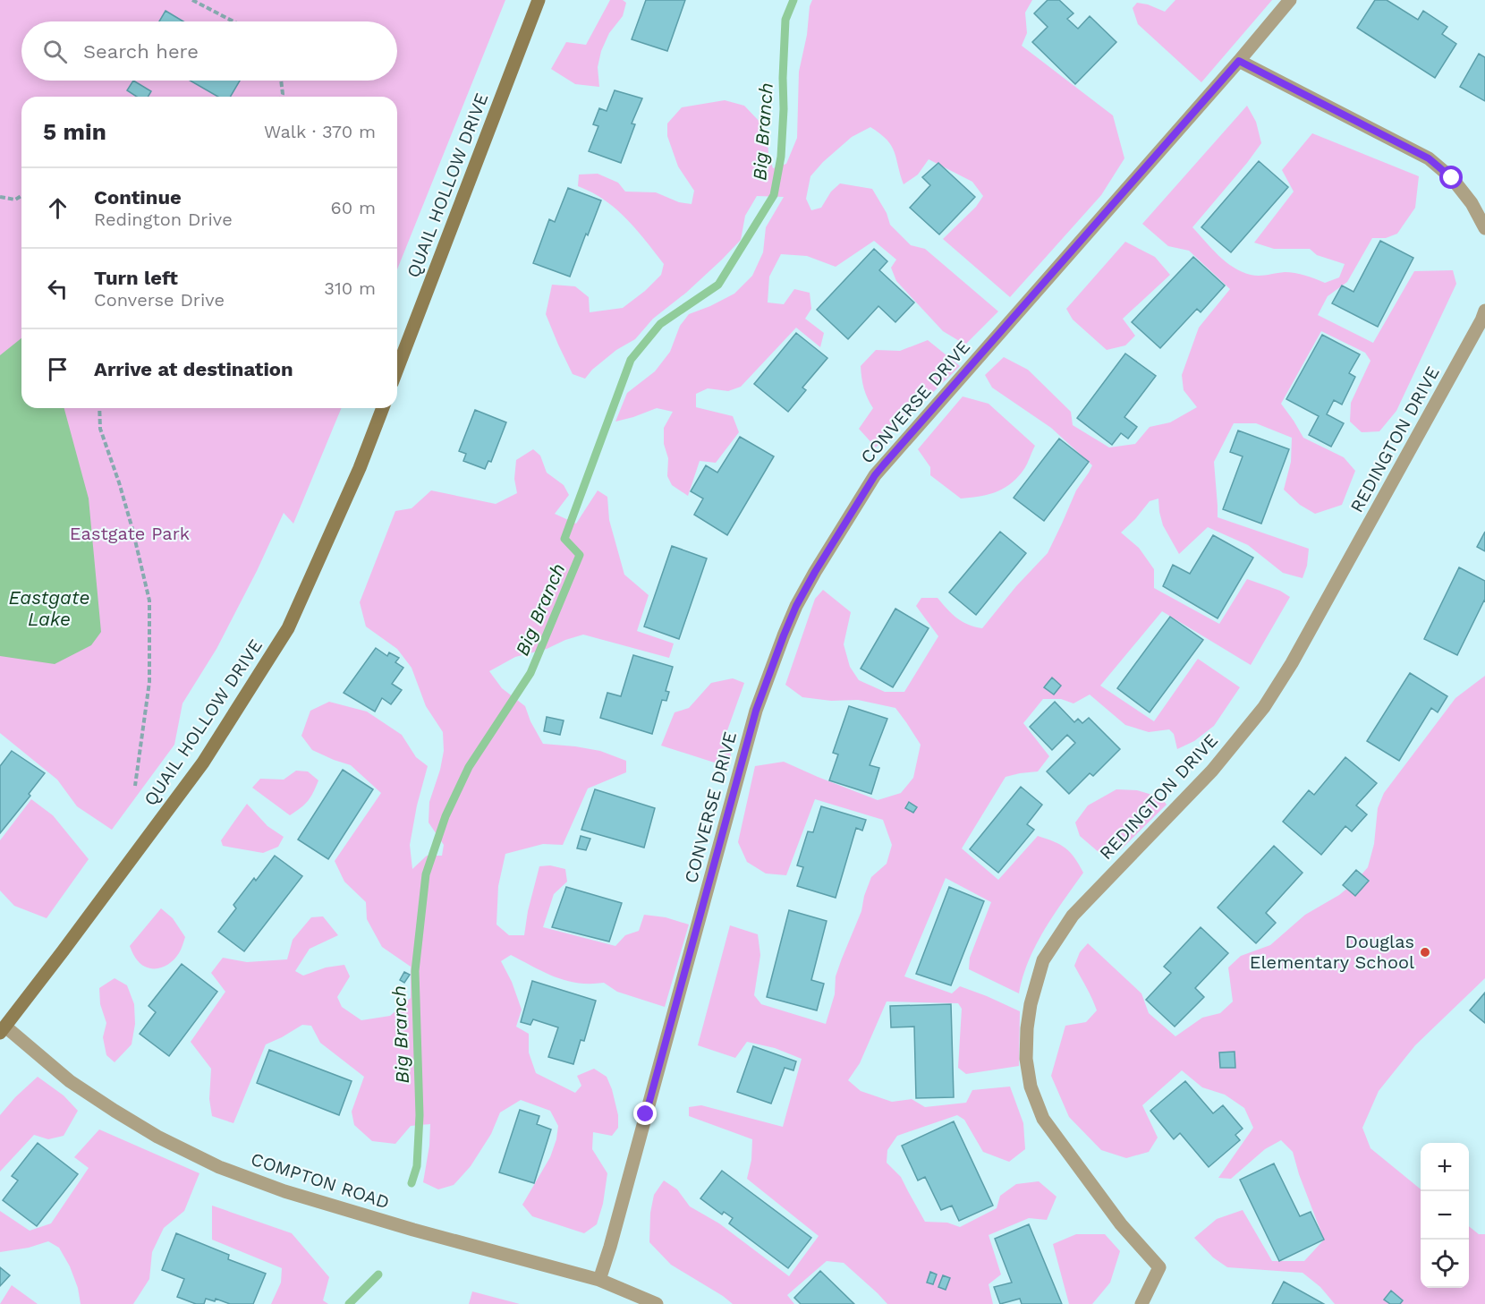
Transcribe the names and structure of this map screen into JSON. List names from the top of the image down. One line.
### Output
{"streets":{"street":["QUAIL HOLLOW DRIVE","CONVERSE DRIVE","REDINGTON DRIVE","COMPTON ROAD"]},"crossings":[["QUAIL HOLLOW DRIVE","COMPTON ROAD"],["CONVERSE DRIVE","COMPTON ROAD"]],"water":["Big Branch","Eastgate Lake"],"parks":["Eastgate Park"],"places":["Douglas Elementary School"],"page":{"search":"Search here","heading":["5 min","Walk · 370 m"],"list":[["Continue","Redington Drive","60 m"],["Turn left","Converse Drive","310 m"],"Arrive at destination"],"map_buttons":["+","−"]}}
